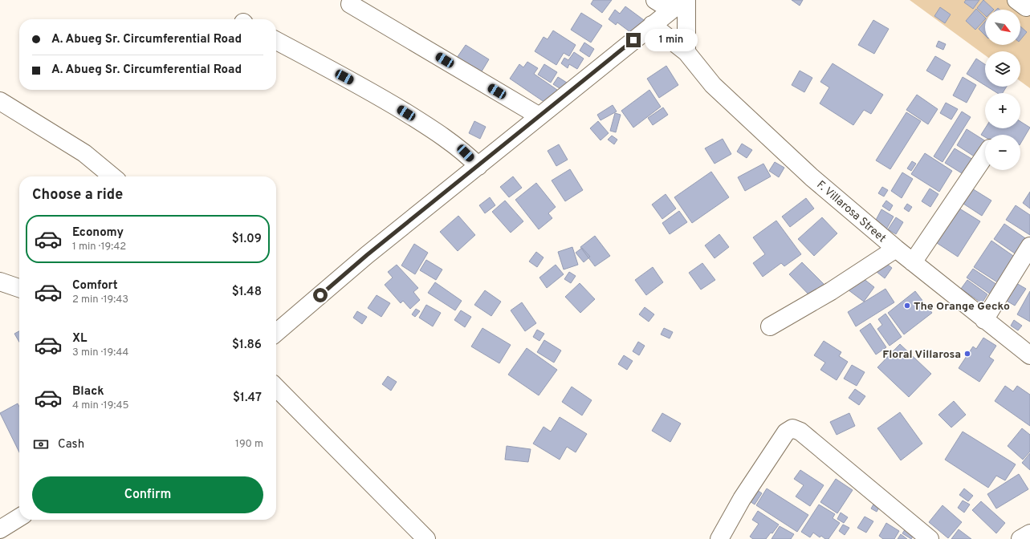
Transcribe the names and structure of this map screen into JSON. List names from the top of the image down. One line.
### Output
{"streets":{"street":["F. Villarosa Street"]},"places":["The Orange Gecko","Floral Villarosa"],"north":"bottom right","page":{"map_buttons":["+","−"],"banner":["A. Abueg Sr. Circumferential Road","A. Abueg Sr. Circumferential Road"],"bubble":"1 min","heading":"Choose a ride","list":[{"name":"Economy","note":"1 min · 19:42","value":"$1.09"},{"name":"Comfort","note":"2 min · 19:43","value":"$1.48"},{"name":"XL","note":"3 min · 19:44","value":"$1.86"},{"name":"Black","note":"4 min · 19:45","value":"$1.47"}],"pay":["Cash","190 m"],"buttons":"Confirm"}}
